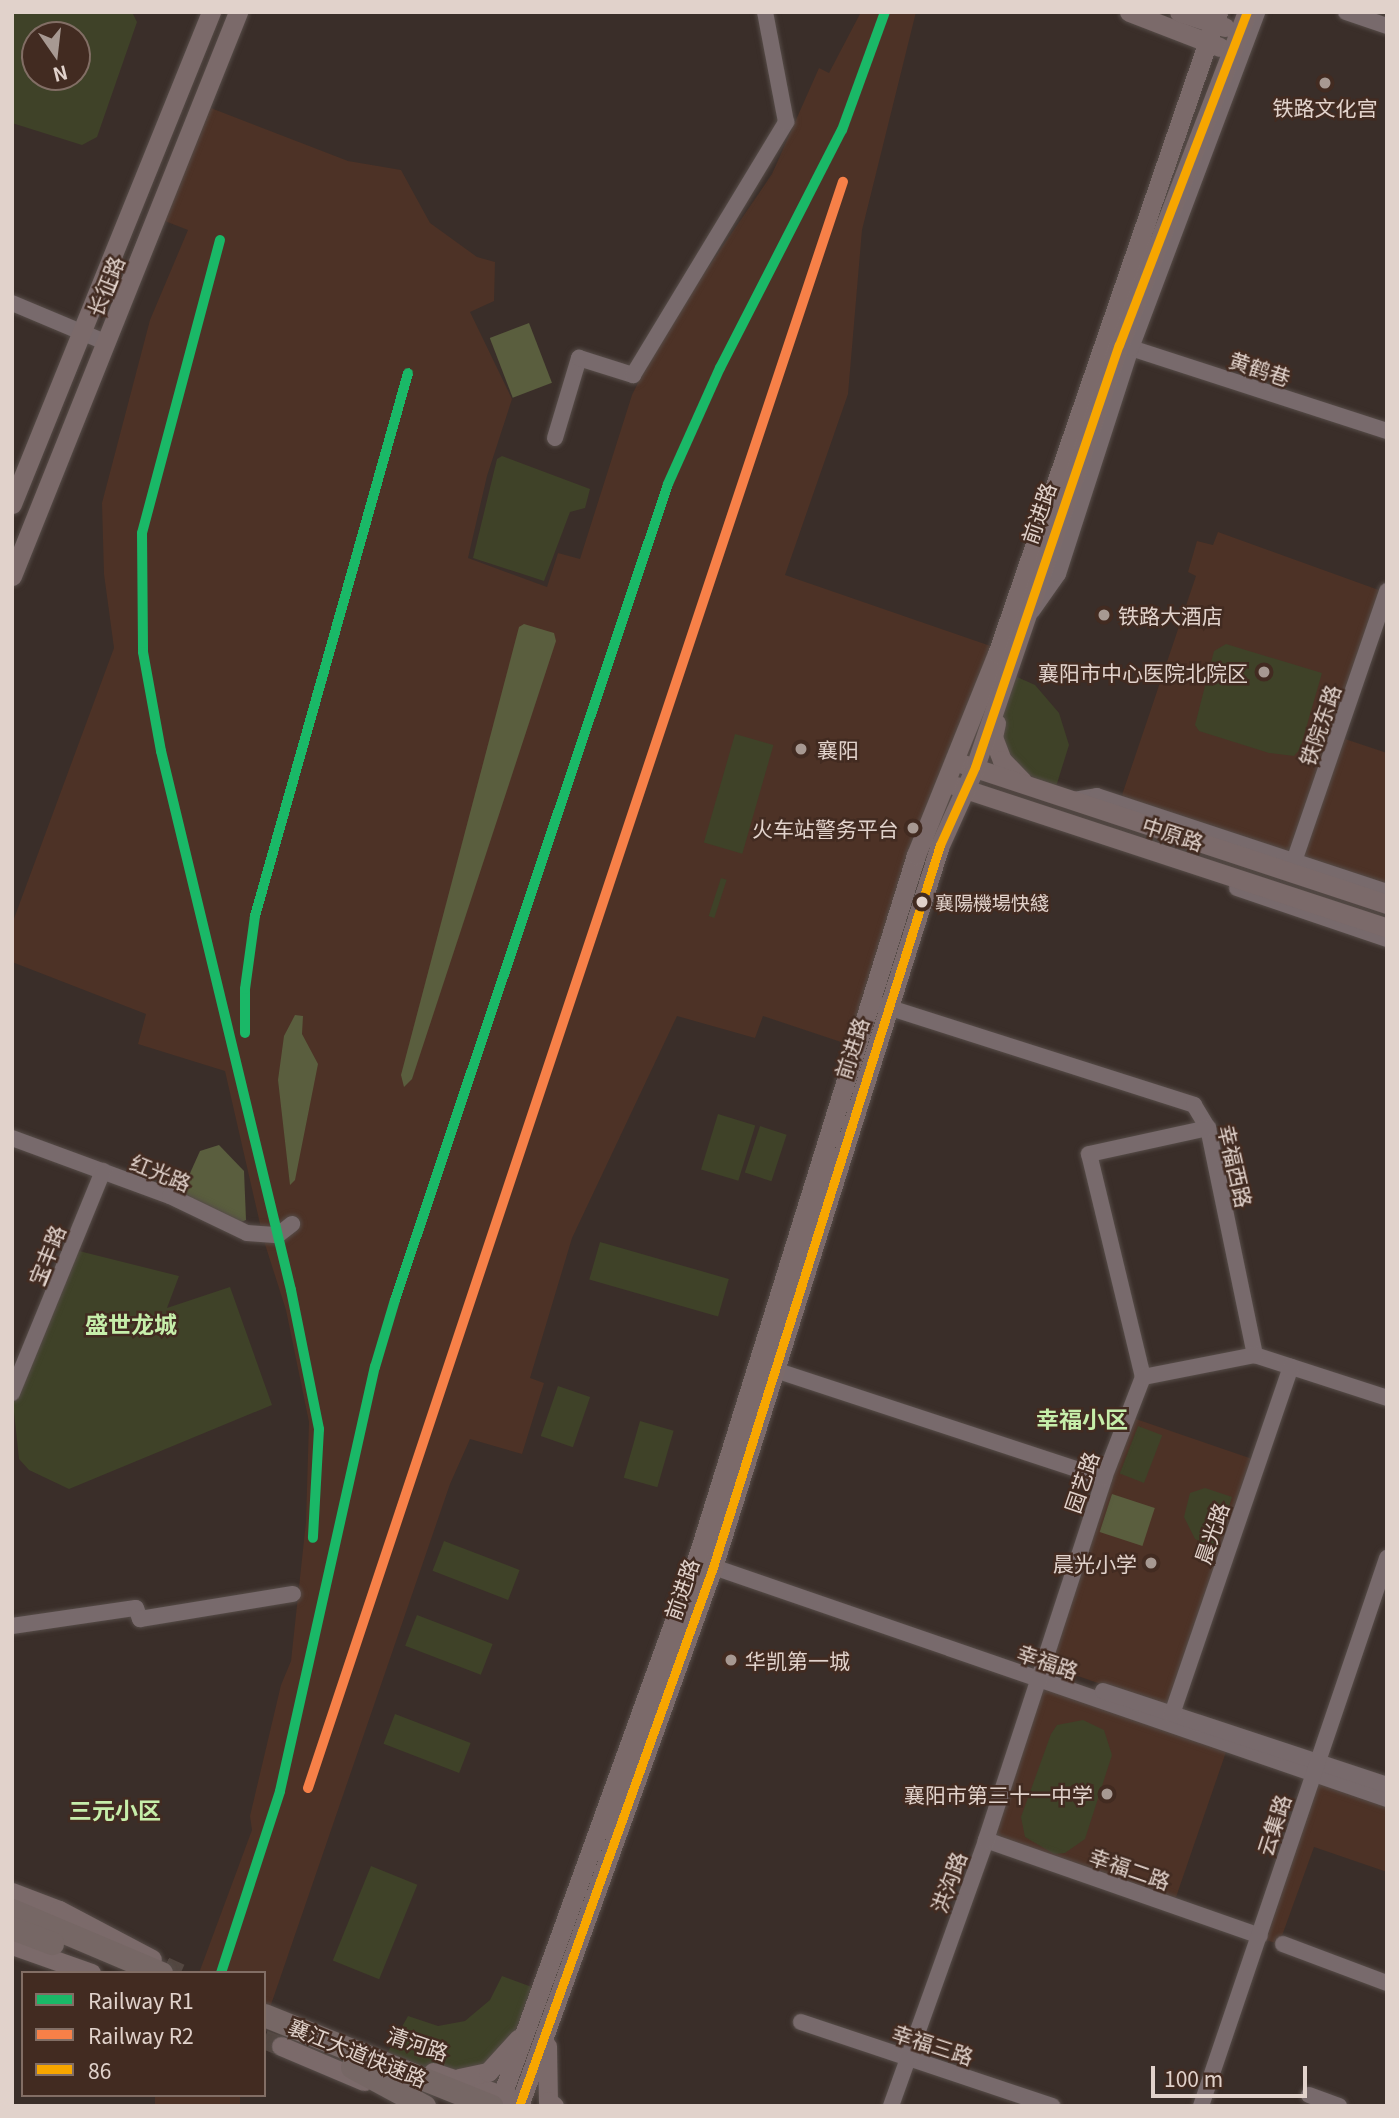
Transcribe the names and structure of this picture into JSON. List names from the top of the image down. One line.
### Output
{"streets":{"highway":["襄江大道快速路"],"main road":["长征路","前进路","中原路","清河路"],"street":["黄鹤巷","铁院东路","幸福西路","红光路","宝丰路","园艺路","晨光路","幸福路","云集路","幸福二路","洪沟路","幸福三路"]},"crossings":[["黄鹤巷","前进路"],["前进路","中原路"],["前进路","幸福西路"],["前进路","幸福路"],["前进路","清河路"],["前进路","襄江大道快速路"],["铁院东路","中原路"],["红光路","宝丰路"],["园艺路","幸福路"],["园艺路","洪沟路"],["晨光路","幸福路"],["幸福路","云集路"],["幸福路","洪沟路"],["云集路","幸福二路"],["幸福二路","洪沟路"],["洪沟路","幸福三路"],["清河路","襄江大道快速路"]],"districts":["盛世龙城","幸福小区","三元小区"],"places":["铁路文化宫","铁路大酒店","襄阳市中心医院北院区","襄阳","火车站警务平台","襄陽機場快綫","晨光小学","华凯第一城","襄阳市第三十一中学"],"lines":["rail line R1","transit line 86","rail line R2"],"legend":["Railway R1","Railway R2","86"],"scale_bar":"100 m","north":"bottom"}
